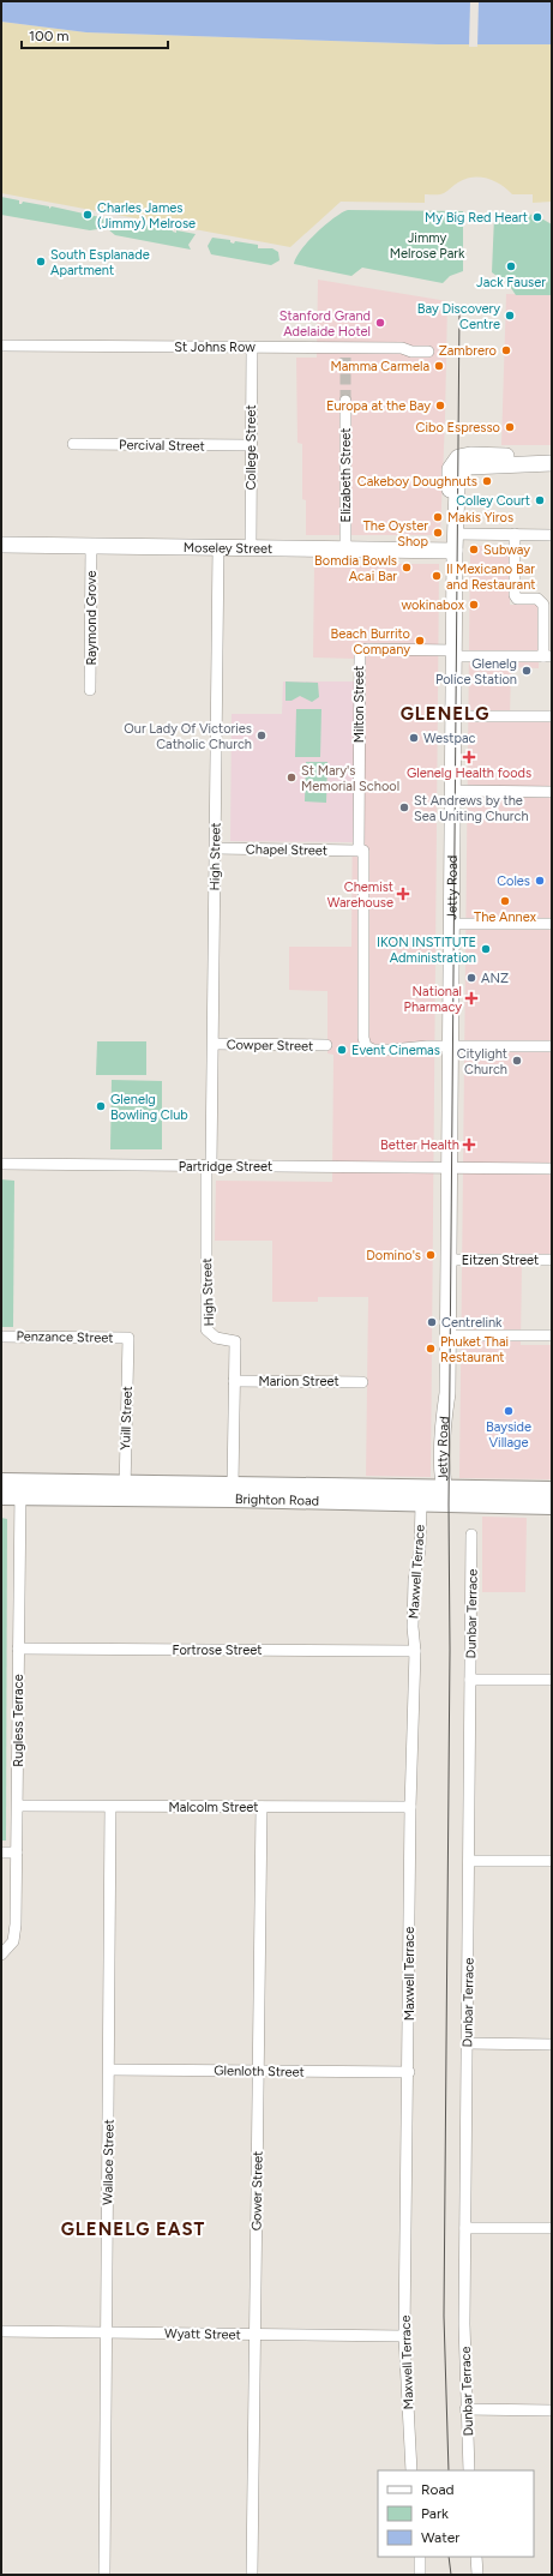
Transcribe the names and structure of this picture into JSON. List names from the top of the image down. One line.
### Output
{"streets":{"main road":["Brighton Road"],"street":["St Johns Row","Percival Street","College Street","Elizabeth Street","Moseley Street","Raymond Grove","Milton Street","Chapel Street","High Street","Jetty Road","Cowper Street","Partridge Street","Eitzen Street","Penzance Street","Marion Street","Yuill Street","Maxwell Terrace","Dunbar Terrace","Fortrose Street","Rugless Terrace","Malcolm Street","Glenloth Street","Wallace Street","Gower Street","Wyatt Street"]},"crossings":[["St Johns Row","College Street"],["Percival Street","College Street"],["College Street","Moseley Street"],["Elizabeth Street","Moseley Street"],["Moseley Street","Raymond Grove"],["Moseley Street","High Street"],["Moseley Street","Jetty Road"],["Milton Street","Chapel Street"],["Milton Street","Jetty Road"],["Chapel Street","High Street"],["High Street","Cowper Street"],["High Street","Partridge Street"],["High Street","Marion Street"],["High Street","Brighton Road"],["Jetty Road","Partridge Street"],["Jetty Road","Eitzen Street"],["Jetty Road","Brighton Road"],["Penzance Street","Yuill Street"],["Yuill Street","Brighton Road"],["Brighton Road","Maxwell Terrace"],["Brighton Road","Rugless Terrace"],["Maxwell Terrace","Fortrose Street"],["Maxwell Terrace","Malcolm Street"],["Maxwell Terrace","Glenloth Street"],["Maxwell Terrace","Wyatt Street"],["Fortrose Street","Rugless Terrace"],["Rugless Terrace","Malcolm Street"],["Malcolm Street","Wallace Street"],["Malcolm Street","Gower Street"],["Glenloth Street","Wallace Street"],["Glenloth Street","Gower Street"],["Wallace Street","Wyatt Street"],["Gower Street","Wyatt Street"]],"districts":["GLENELG","GLENELG EAST"],"parks":["Jimmy Melrose Park"],"places":{"other":["Charles James (Jimmy) Melrose","My Big Red Heart","South Esplanade Apartment","Jack Fauser","Bay Discovery Centre","Stanford Grand Adelaide Hotel","Zambrero","Mamma Carmela","Europa at the Bay","Cibo Espresso","Cakeboy Doughnuts","Colley Court","Makis Yiros","The Oyster Shop","Subway","Bomdia Bowls Acai Bar","Il Mexicano Bar and Restaurant","wokinabox","Beach Burrito Company","Glenelg Police Station","Our Lady Of Victories Catholic Church","Westpac","St Mary's Memorial School","St Andrews by the Sea Uniting Church","Coles","The Annex","IKON INSTITUTE Administration","ANZ","Event Cinemas","Citylight Church","Glenelg Bowling Club","Domino's","Centrelink","Phuket Thai Restaurant","Bayside Village"],"health":["Glenelg Health foods","Chemist Warehouse","National Pharmacy","Better Health"]},"legend":["Road","Park","Water"],"scale_bar":"100 m"}
